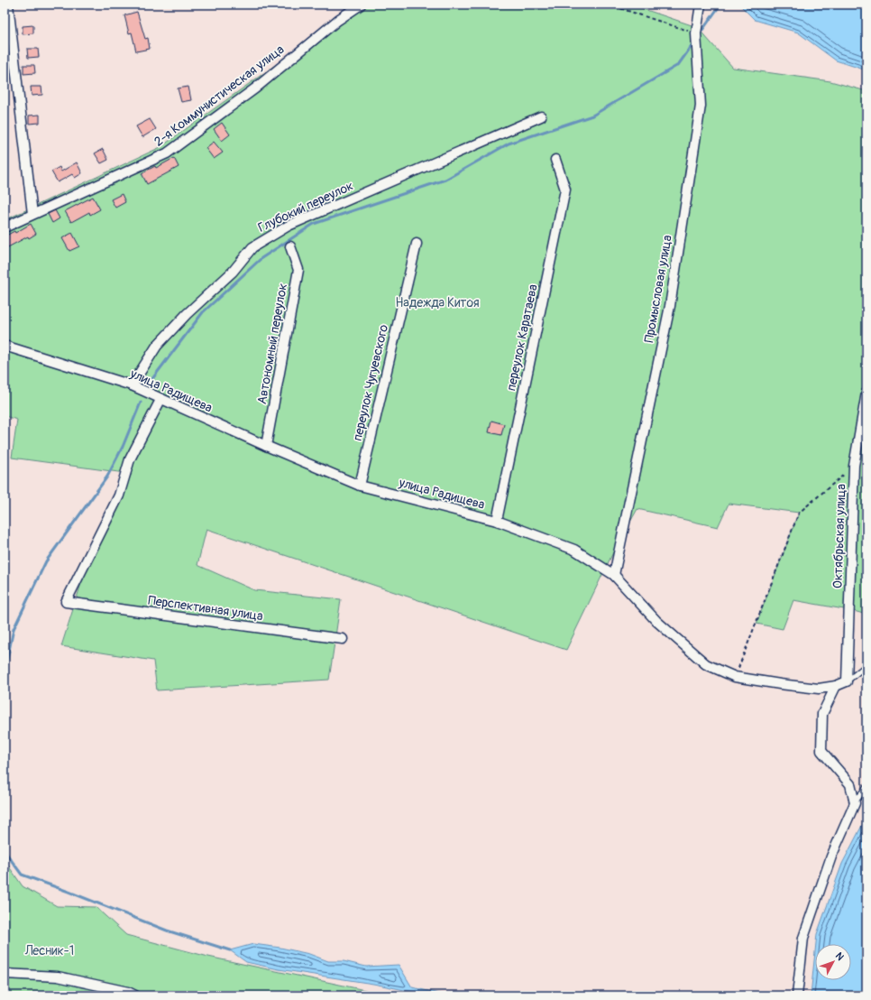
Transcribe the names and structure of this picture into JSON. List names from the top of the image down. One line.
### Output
{"streets":{"street":["2-я Коммунистическая улица","Глубокий переулок","Промысловая улица","переулок Каратаева","Автономный переулок","переулок Чугуевского","улица Радищева","Октябрьская улица","Перспективная улица"]},"crossings":[["Глубокий переулок","улица Радищева"],["Промысловая улица","улица Радищева"],["переулок Каратаева","улица Радищева"],["Автономный переулок","улица Радищева"],["переулок Чугуевского","улица Радищева"],["улица Радищева","Октябрьская улица"],["улица Радищева","Перспективная улица"]],"parks":["Надежда Китоя","Лесник-1"],"north":"top right"}
